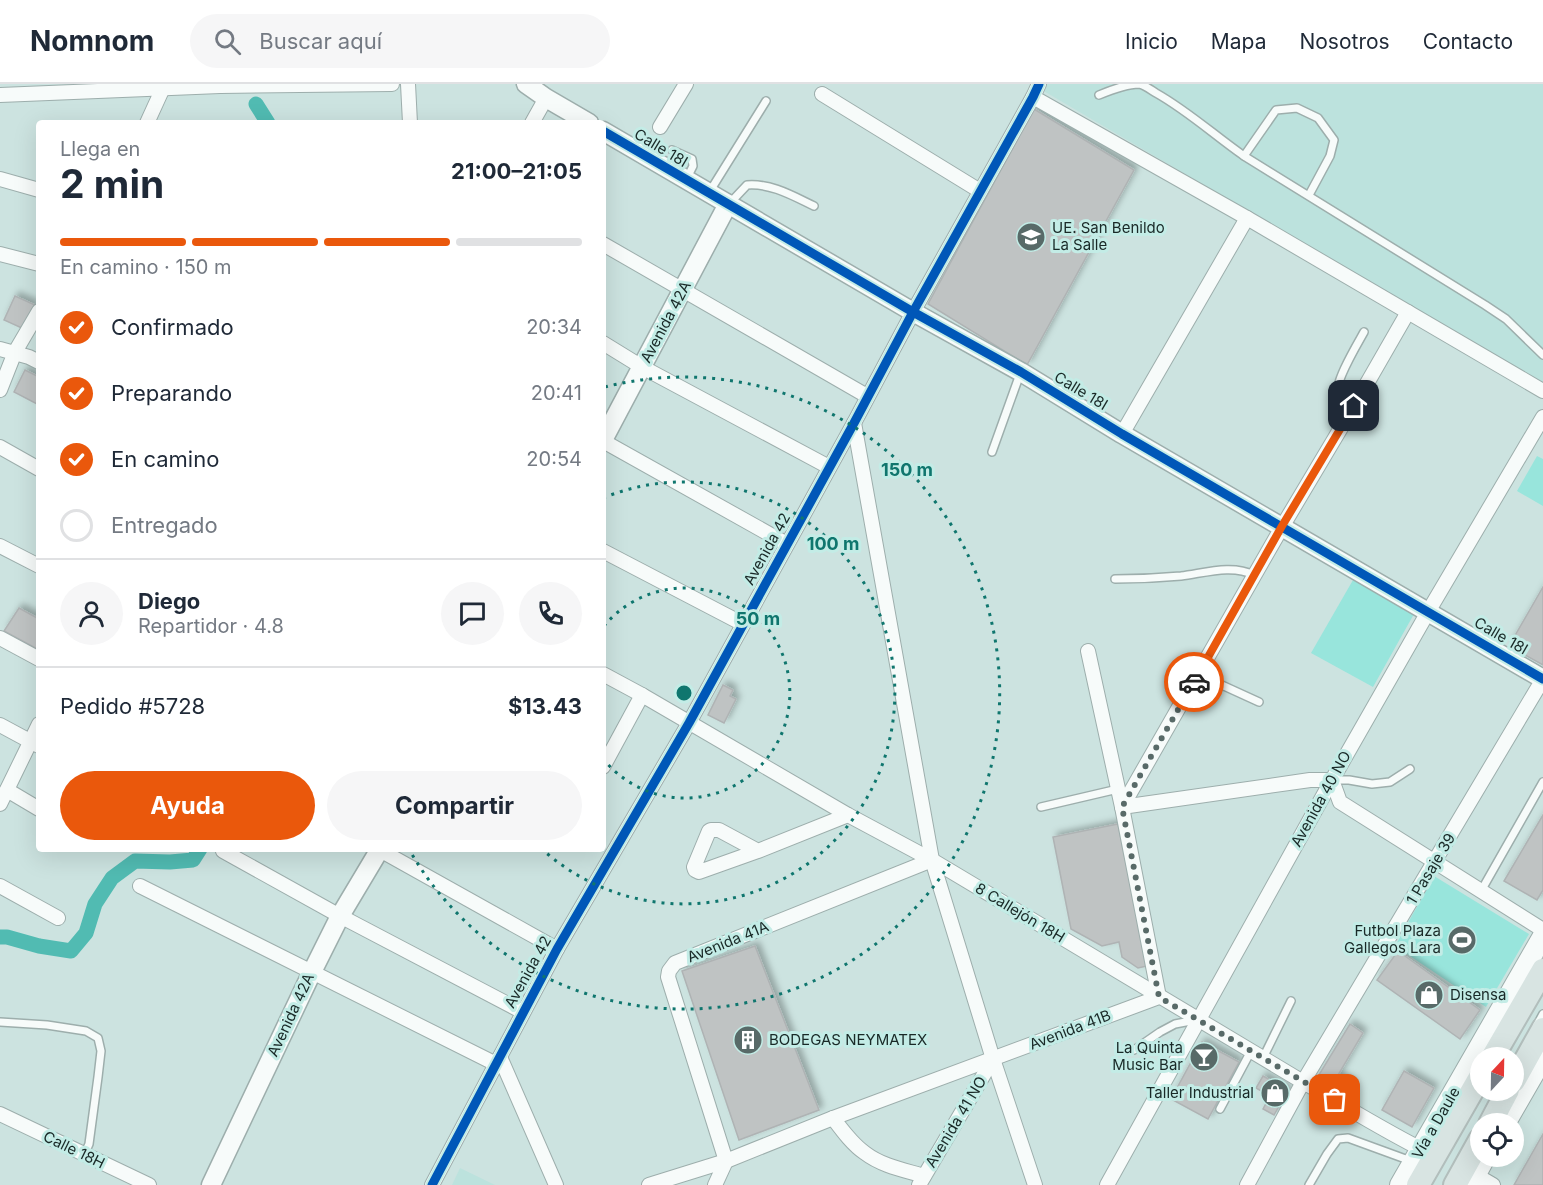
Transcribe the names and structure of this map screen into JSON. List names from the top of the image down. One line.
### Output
{"streets":{"main road":["Vía a Daule"],"street":["Calle 18I","Avenida 42A","Avenida 42","Avenida 40 NO","1 Pasaje 39","8 Callejón 18H","Avenida 41A","Avenida 41B","Avenida 41 NO","Calle 18H"]},"crossings":[["Calle 18I","Avenida 42A"],["Calle 18I","Avenida 42"],["Calle 18I","Avenida 40 NO"],["Calle 18I","1 Pasaje 39"],["Avenida 42","8 Callejón 18H"],["Avenida 40 NO","8 Callejón 18H"],["1 Pasaje 39","8 Callejón 18H"],["8 Callejón 18H","Avenida 41A"],["8 Callejón 18H","Avenida 41B"],["8 Callejón 18H","Vía a Daule"],["Avenida 41A","Avenida 41B"],["Avenida 41B","Avenida 41 NO"]],"places":{"school or university":["UE. San Benildo La Salle"],"sports":["Futbol Plaza Gallegos Lara"],"shop":["Disensa","Taller Industrial"],"building":["BODEGAS NEYMATEX"],"bar":["La Quinta Music Bar"]},"north":"top","page":{"header":"Nomnom","search":"Buscar aquí","nav":["Inicio","Mapa","Nosotros","Contacto"],"heading":["2 min","Llega en","21:00–21:05"],"panel":["Diego","Repartidor · 4.8","Pedido #5728","$13.43"],"bar":"En camino · 150 m","list":[["Confirmado","20:34"],["Preparando","20:41"],["En camino","20:54"],"Entregado"],"buttons":["Ayuda","Compartir"]},"rings":["150 m","100 m","50 m"]}
